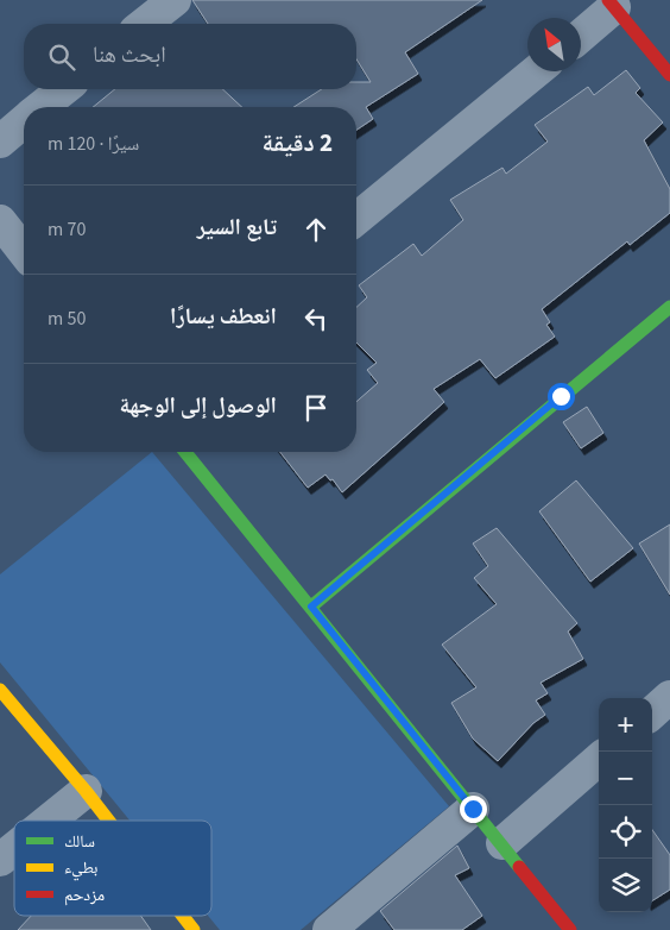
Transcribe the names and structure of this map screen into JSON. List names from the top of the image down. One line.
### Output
{"legend":["سالك","بطيء","مزدحم"],"north":"top left","page":{"search":"ابحث هنا","heading":["2 دقيقة","سيرًا · 120 m"],"list":[["تابع السير","70 m"],["انعطف يسارًا","50 m"],"الوصول إلى الوجهة"],"map_buttons":["+","−"]}}
